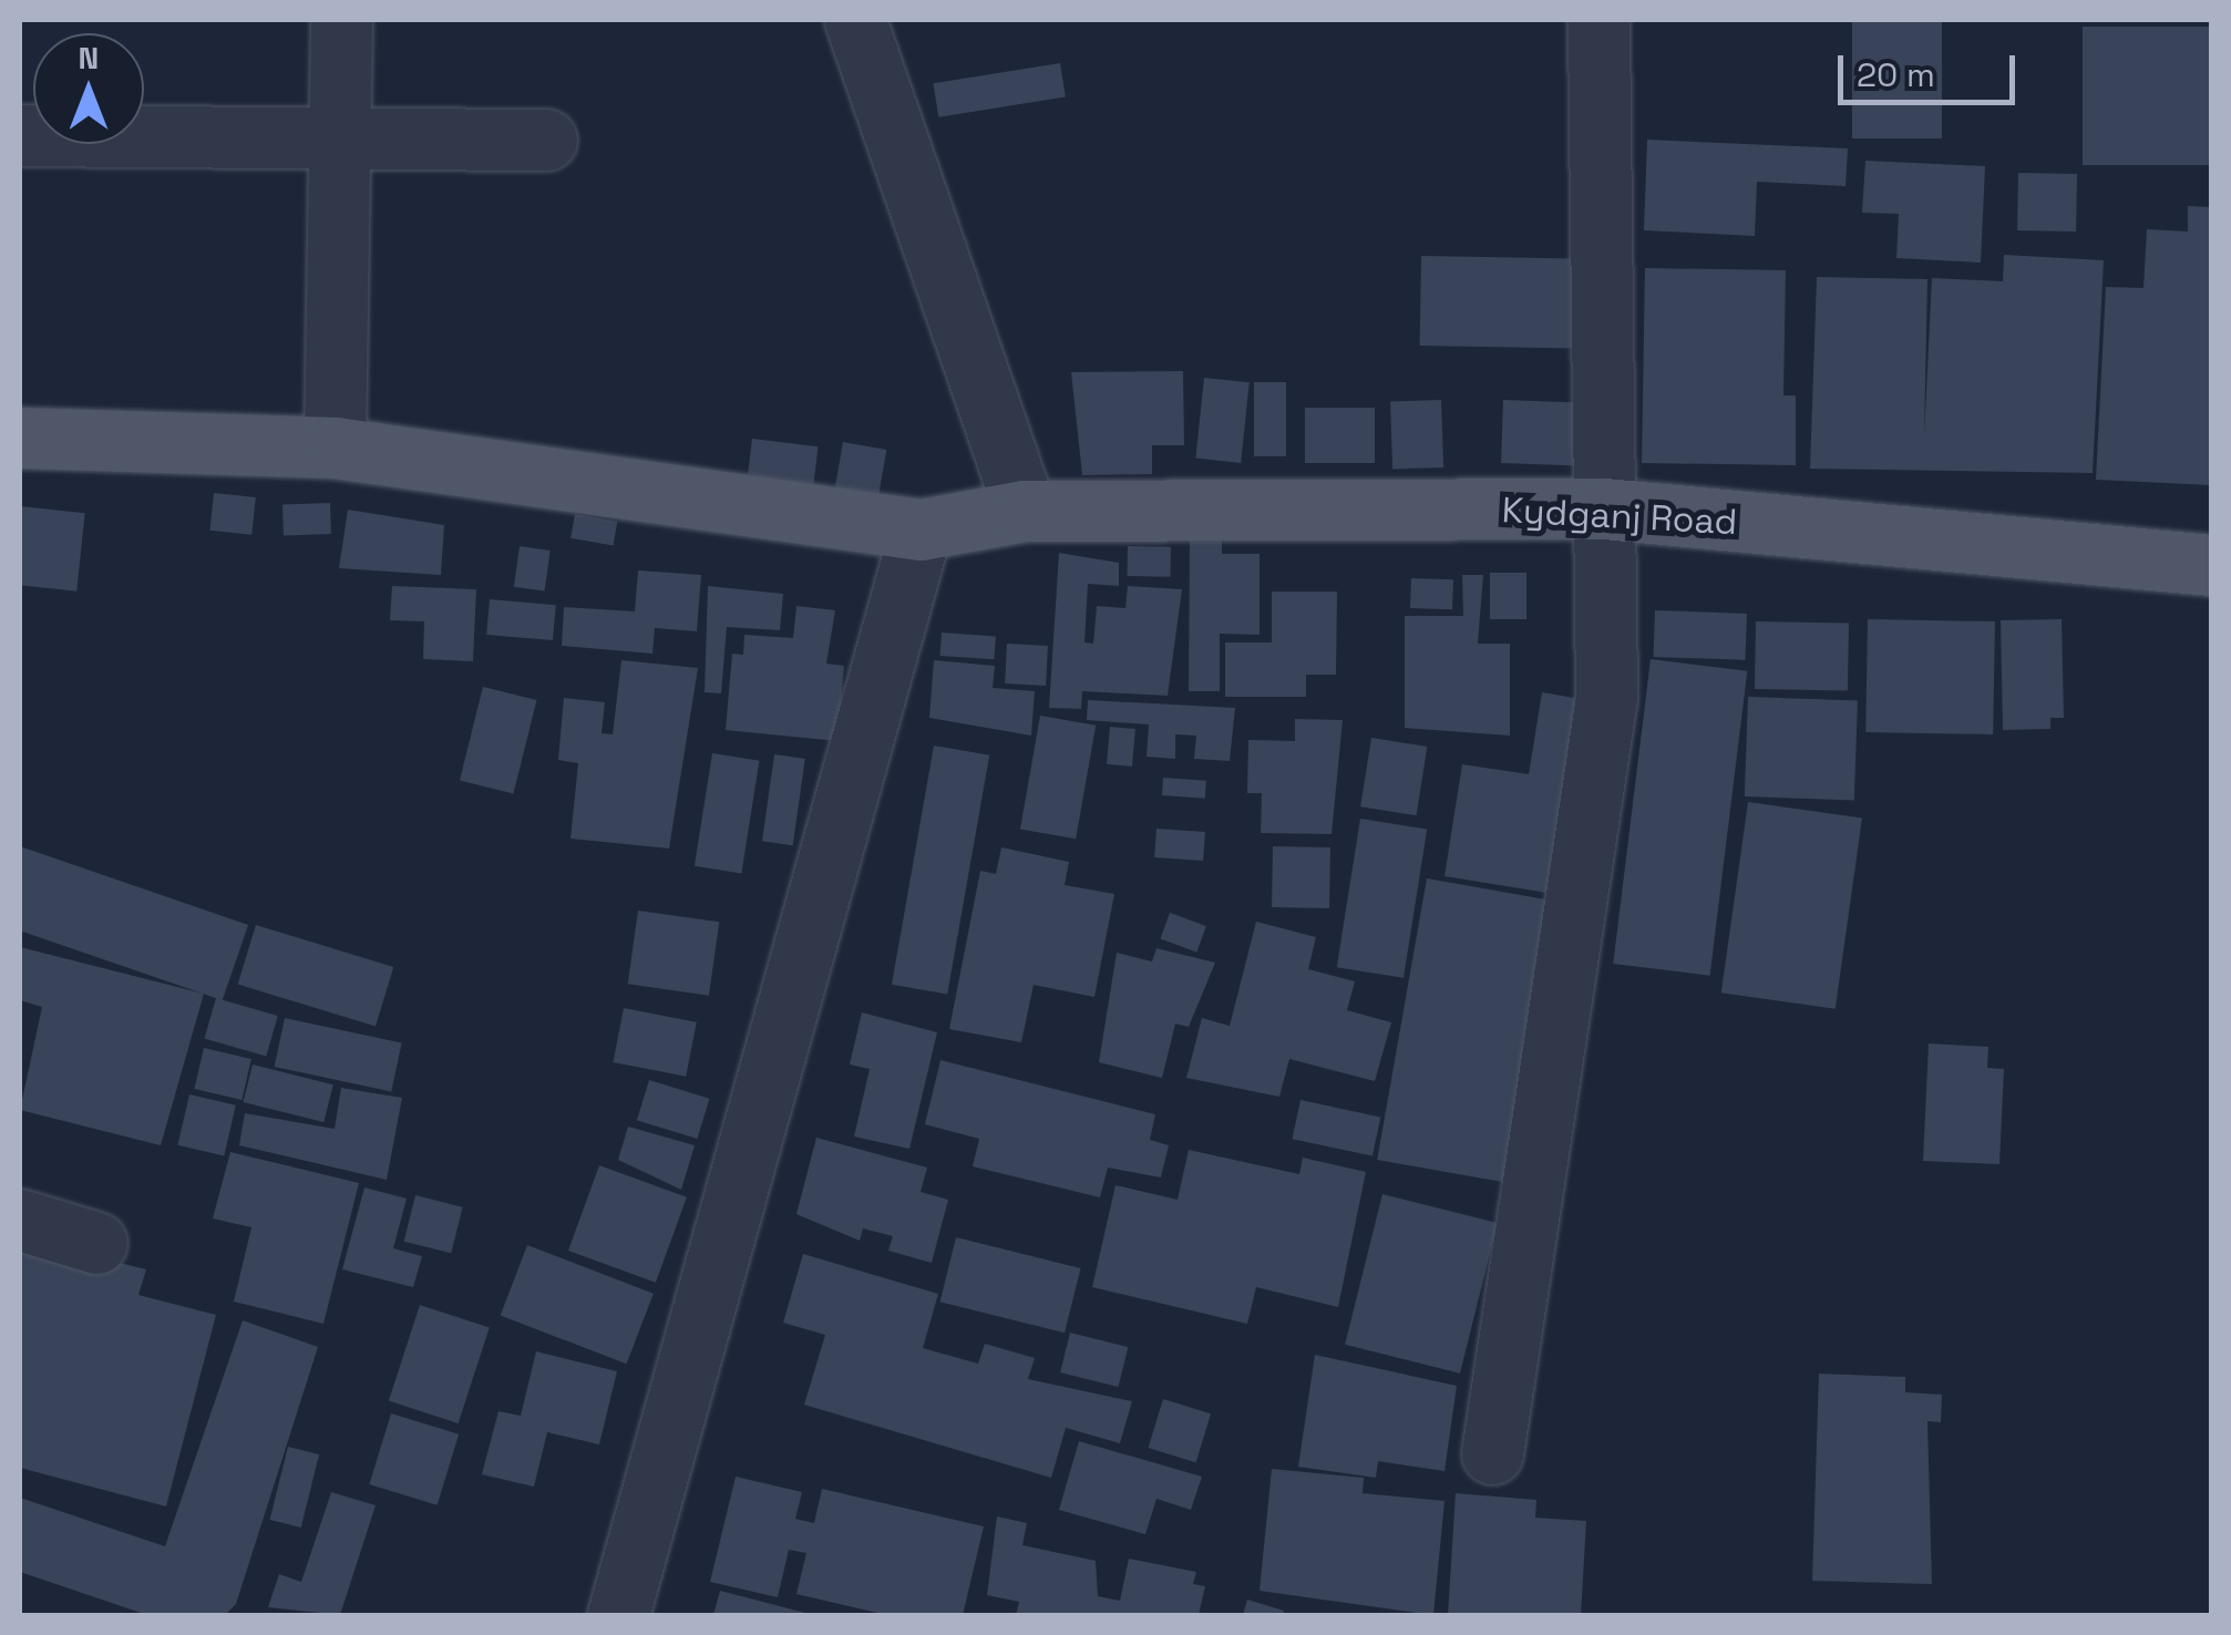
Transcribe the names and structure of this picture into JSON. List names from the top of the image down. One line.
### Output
{"streets":{"main road":["Kydganj Road"]},"scale_bar":"20 m","north":"top"}
